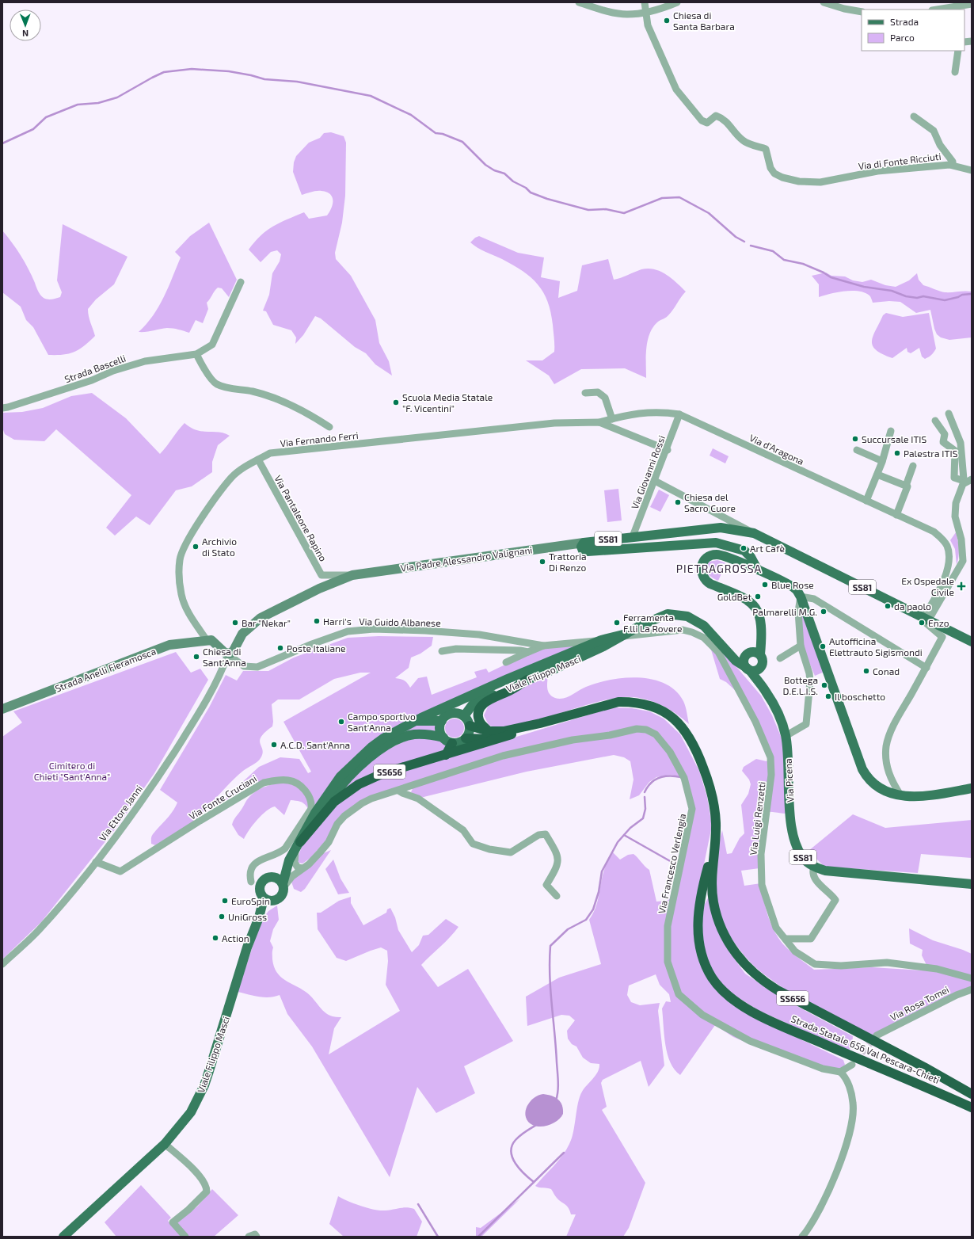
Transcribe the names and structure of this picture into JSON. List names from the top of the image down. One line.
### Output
{"streets":{"highway":["SS656","Strada Statale 656 Val Pescara-Chieti"],"main road":["SS81","Via Padre Alessandro Valignani","Viale Filippo Masci","Via Picena"],"street":["Via di Fonte Ricciuti","Strada Bascelli","Via Fernando Ferri","Via d'Aragona","Via Giovanni Rossi","Via Pantaleone Rapino","Via Guido Albanese","Strada Anelli Fieramosca","Via Fonte Cruciani","Via Ettore Janni","Via Luigi Renzetti","Via Francesco Verlengia","Via Rosa Tomei"]},"crossings":[["Strada Bascelli","Via Fernando Ferri"],["Via Fernando Ferri","Via d'Aragona"],["Via Fernando Ferri","Via Giovanni Rossi"],["Via Fernando Ferri","Via Pantaleone Rapino"],["Via Fernando Ferri","Strada Anelli Fieramosca"],["Via d'Aragona","Via Giovanni Rossi"],["Via d'Aragona","Via Padre Alessandro Valignani"],["Via Giovanni Rossi","Via Padre Alessandro Valignani"],["Via Pantaleone Rapino","Via Padre Alessandro Valignani"],["SS81","Via Padre Alessandro Valignani"],["SS81","Viale Filippo Masci"],["SS81","Via Picena"],["Via Padre Alessandro Valignani","Via Guido Albanese"],["Via Padre Alessandro Valignani","Via Ettore Janni"],["Via Guido Albanese","Viale Filippo Masci"],["Via Guido Albanese","Via Ettore Janni"],["Viale Filippo Masci","SS656"],["Viale Filippo Masci","Via Picena"],["Viale Filippo Masci","Via Luigi Renzetti"],["Viale Filippo Masci","Via Francesco Verlengia"],["SS656","Strada Statale 656 Val Pescara-Chieti"],["Via Fonte Cruciani","Via Ettore Janni"]],"districts":["PIETRAGROSSA"],"parks":["Cimitero di Chieti \"Sant'Anna\""],"places":{"other":["Chiesa di Santa Barbara","Scuola Media Statale \"F. Vicentini\"","Succursale ITIS","Palestra ITIS","Chiesa del Sacro Cuore","Archivio di Stato","Art Cafè","Trattoria Di Renzo","Blue Rose","GoldBet","da paolo","Palmarelli M.G.","Harri's","Bar \"Nekar\"","Ferramenta F.lli La Rovere","Enzo","Autofficina Elettrauto Sigismondi","Poste Italiane","Chiesa di Sant'Anna","Conad","Bottega D.E.L.I.S.","Il boschetto","Campo sportivo Sant'Anna","A.C.D. Sant'Anna","EuroSpin","UniGross","Action"],"health":["Ex Ospedale Civile"]},"legend":["Strada","Parco"],"north":"bottom"}
